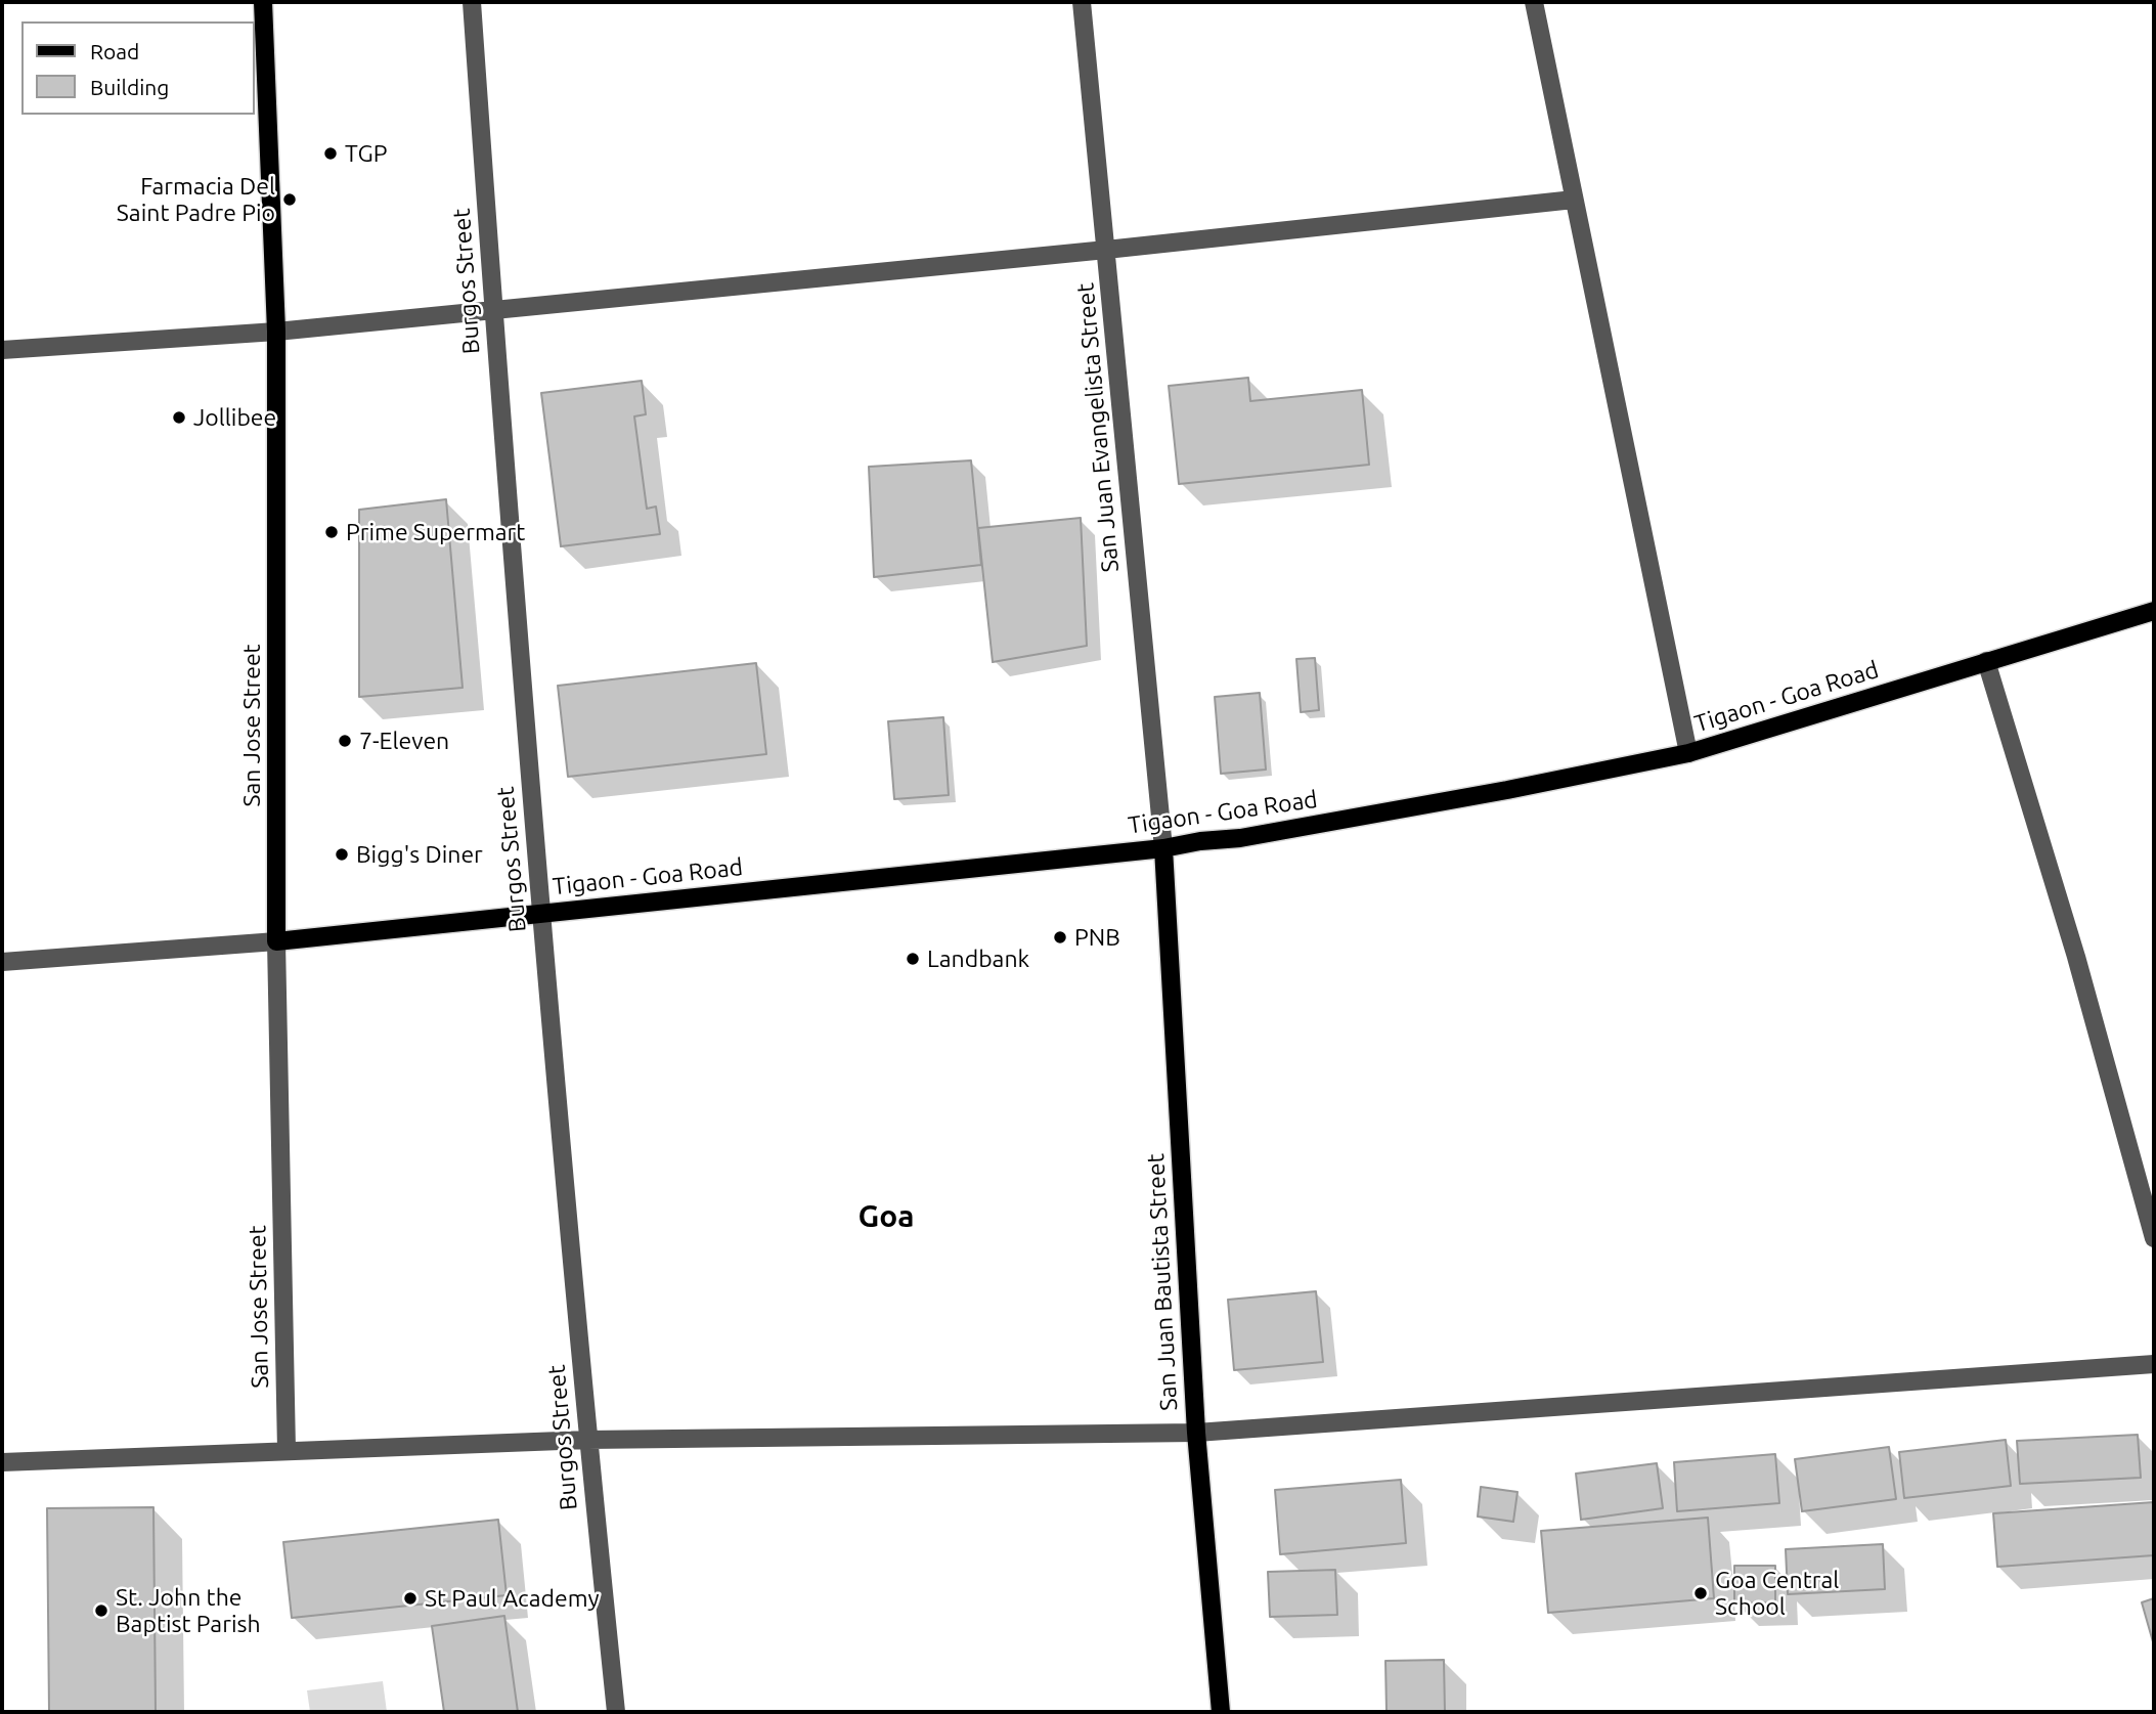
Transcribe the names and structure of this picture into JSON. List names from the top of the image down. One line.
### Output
{"streets":{"main road":["Tigaon - Goa Road","San Jose Street","San Juan Bautista Street"],"street":["Burgos Street","San Juan Evangelista Street"]},"crossings":[["Burgos Street","Tigaon - Goa Road"],["San Juan Evangelista Street","Tigaon - Goa Road"],["San Juan Evangelista Street","San Juan Bautista Street"],["Tigaon - Goa Road","San Jose Street"],["Tigaon - Goa Road","San Juan Bautista Street"]],"districts":["Goa"],"places":["TGP","Farmacia Del Saint Padre Pio","Jollibee","Prime Supermart","7-Eleven","Bigg's Diner","PNB","Landbank","Goa Central School","St Paul Academy","St. John the Baptist Parish"],"legend":["Road","Building"]}
